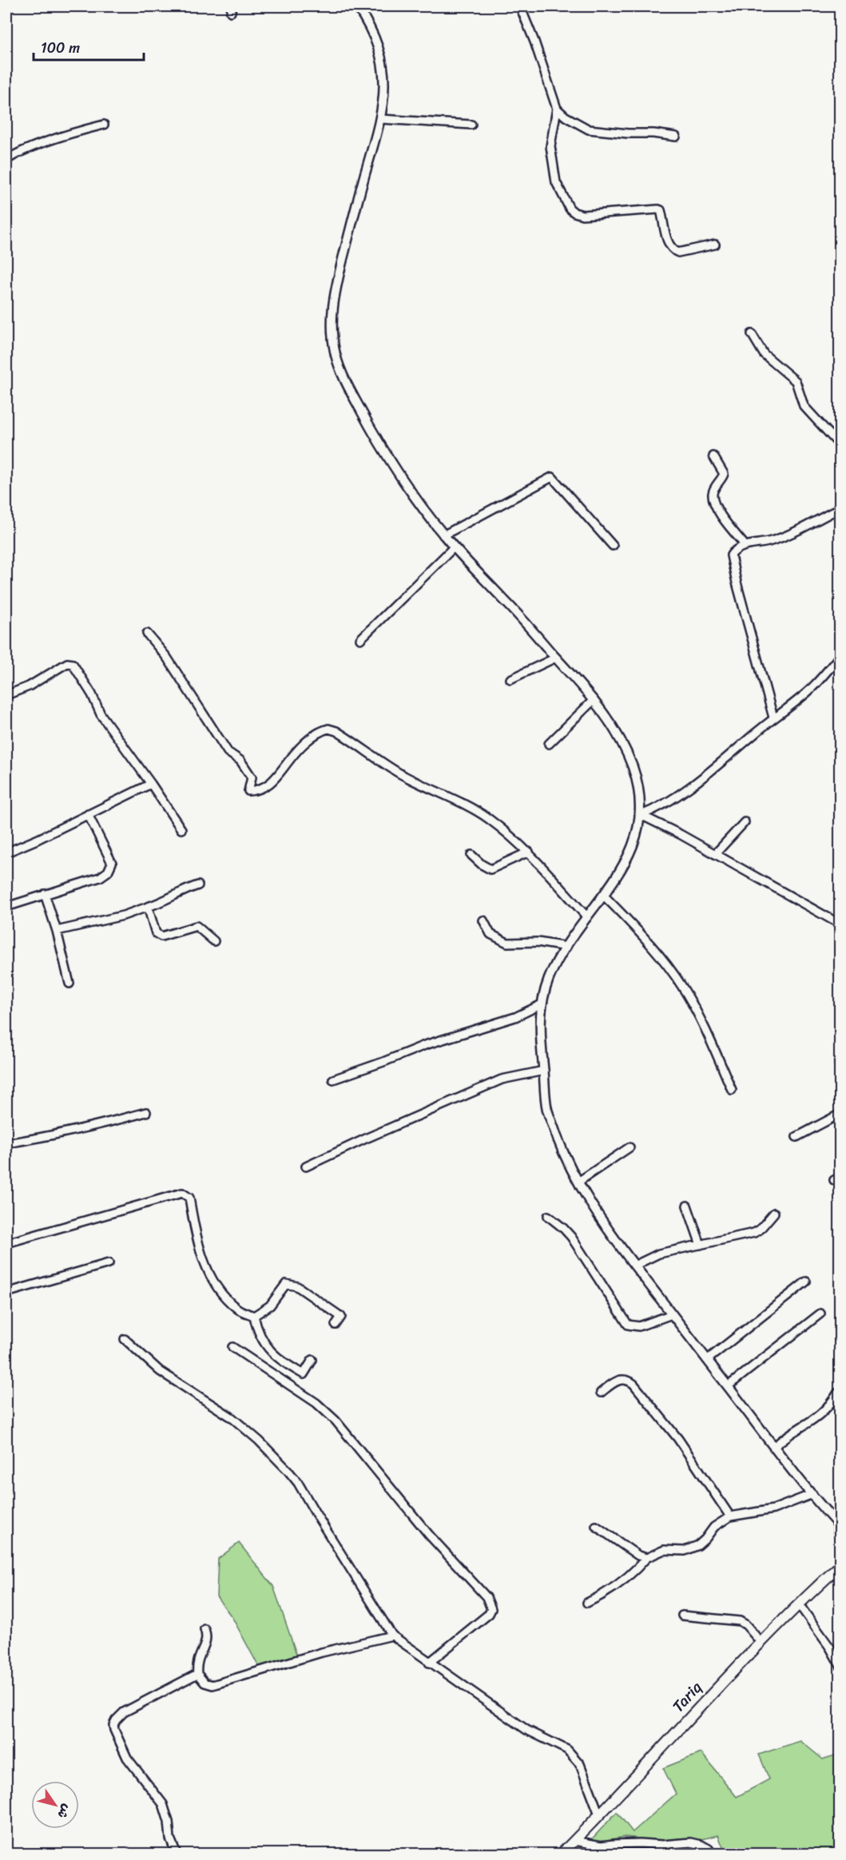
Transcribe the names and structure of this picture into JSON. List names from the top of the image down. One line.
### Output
{"streets":{"main road":["Tariq"]},"scale_bar":"100 m","north":"bottom right"}
